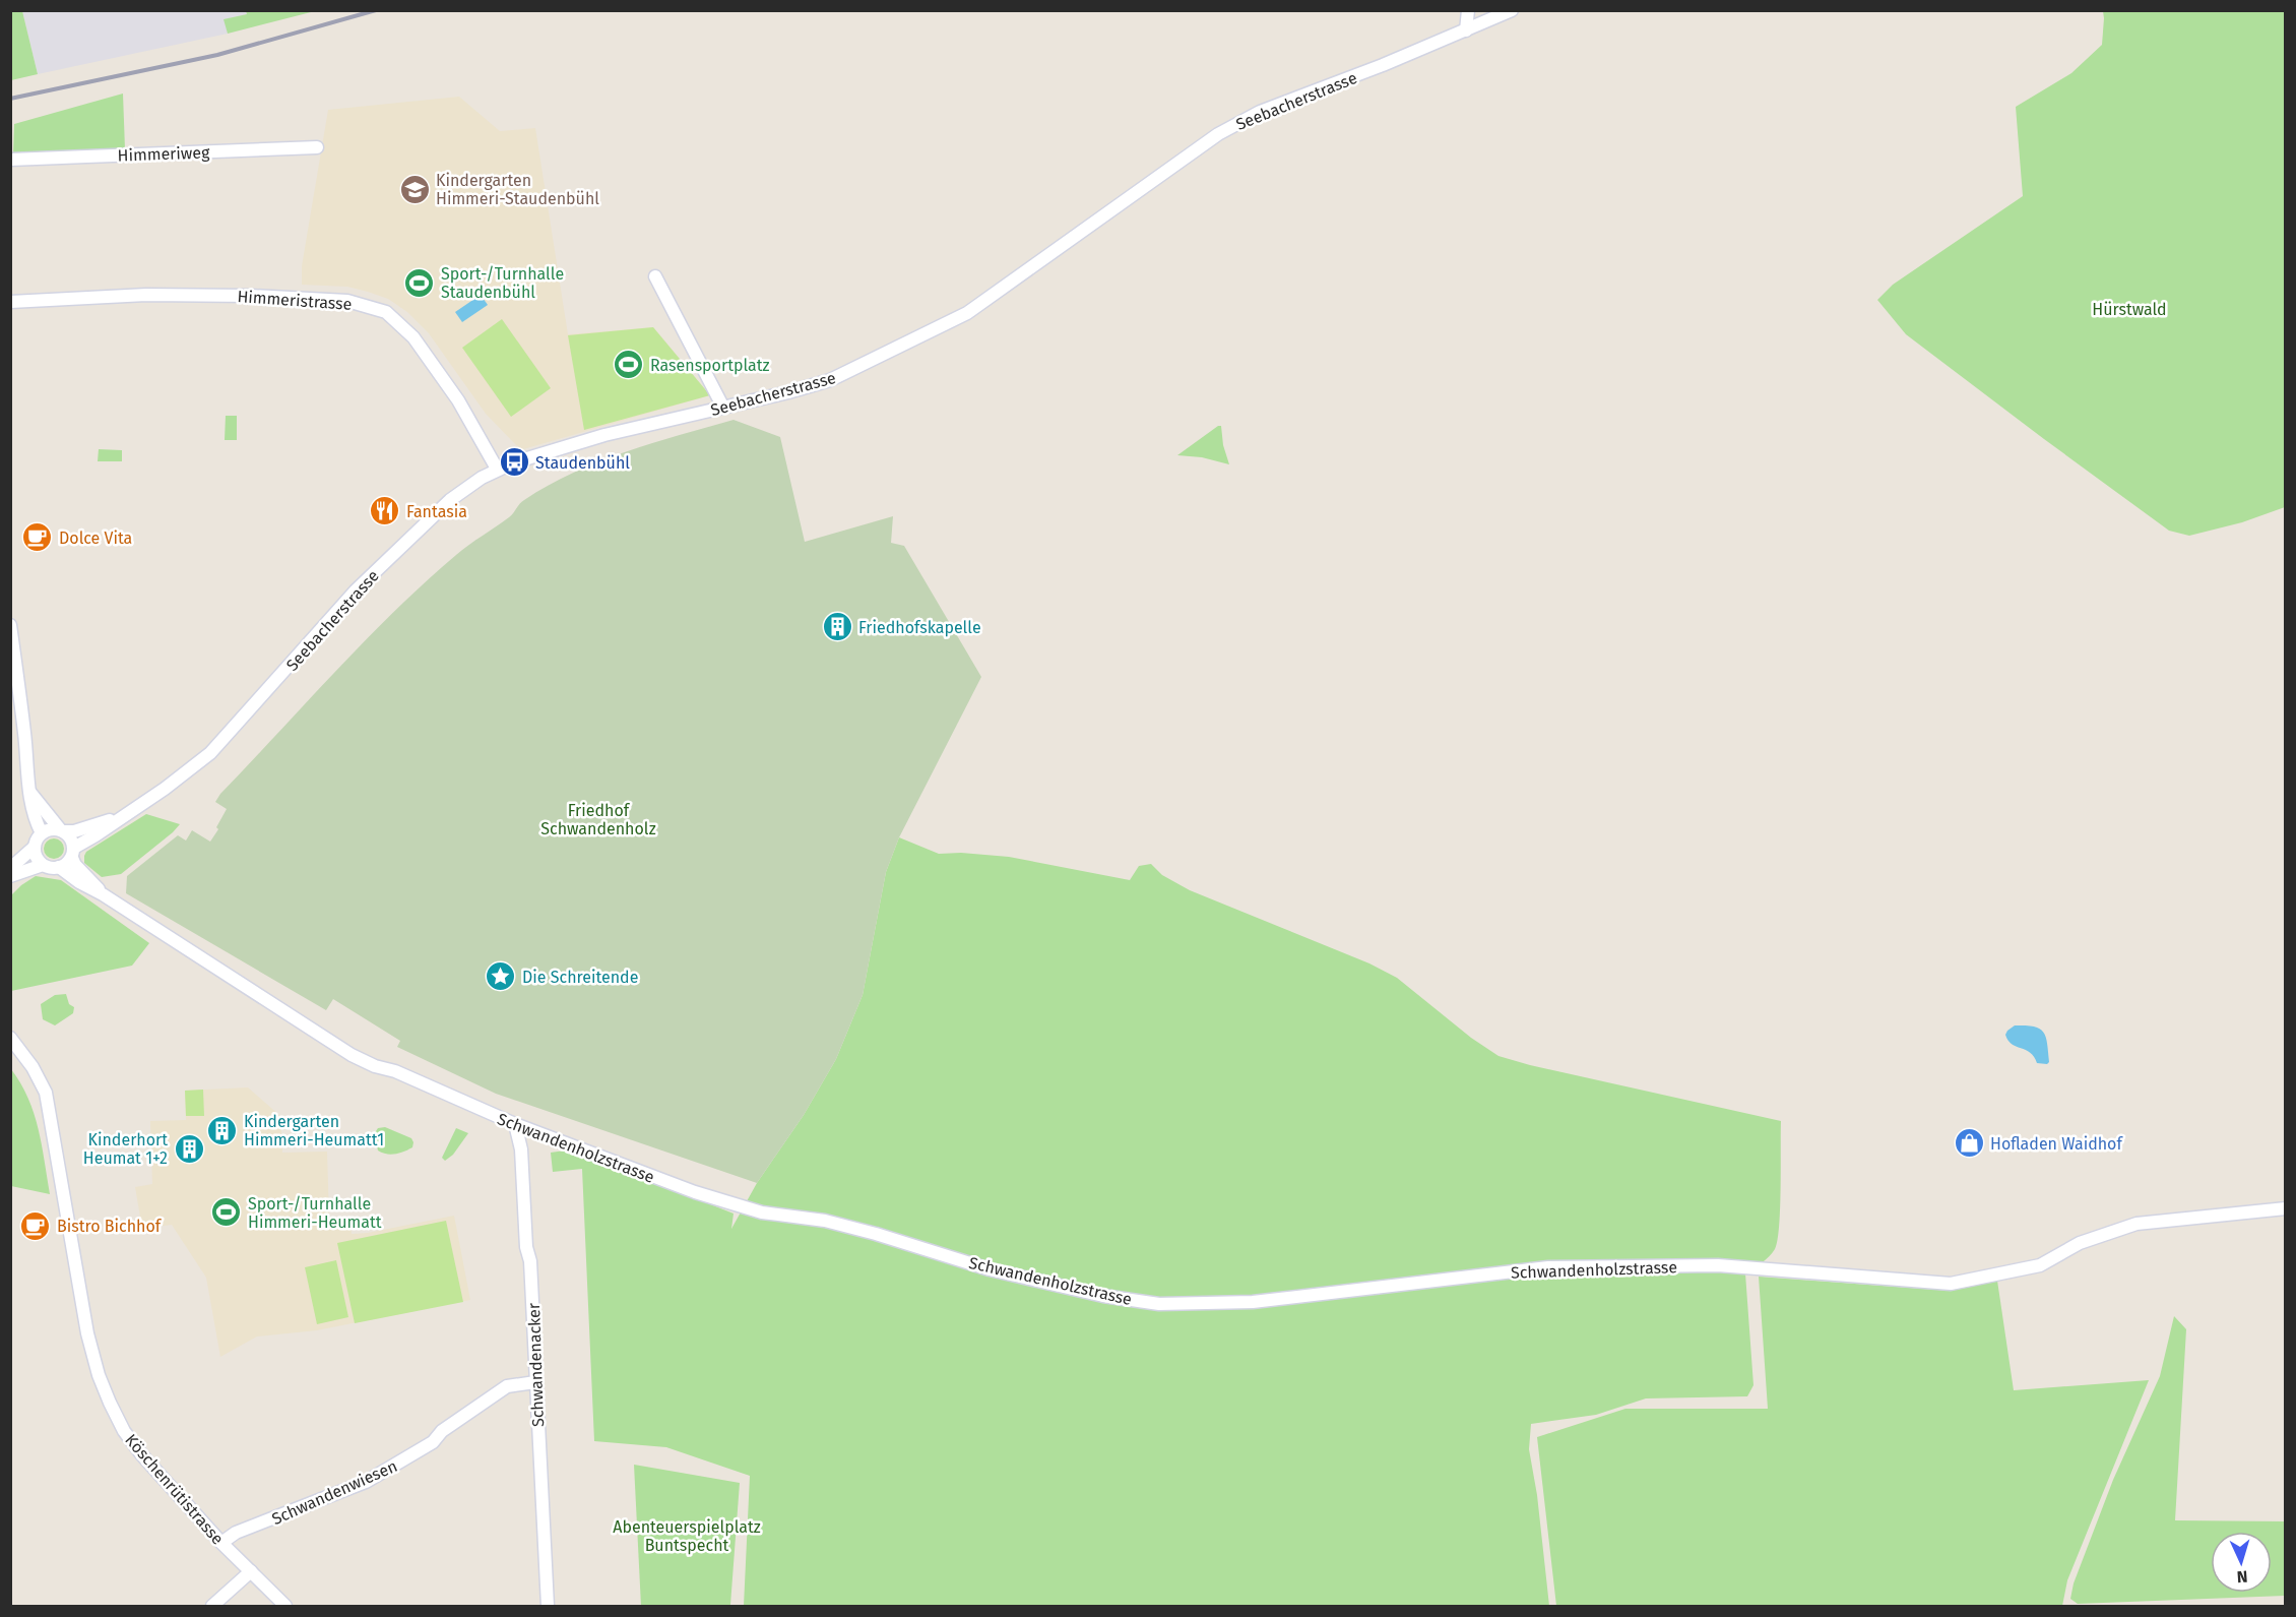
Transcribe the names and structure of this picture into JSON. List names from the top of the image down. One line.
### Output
{"streets":{"street":["Seebacherstrasse","Himmeriweg","Himmeristrasse","Schwandenholzstrasse","Schwandenacker","Köschenrütistrasse","Schwandenwiesen"]},"crossings":[["Seebacherstrasse","Himmeristrasse"],["Seebacherstrasse","Schwandenholzstrasse"],["Schwandenholzstrasse","Schwandenacker"],["Schwandenacker","Schwandenwiesen"],["Köschenrütistrasse","Schwandenwiesen"]],"parks":["Hürstwald","Friedhof Schwandenholz","Abenteuerspielplatz Buntspecht"],"places":{"school or university":["Kindergarten Himmeri-Staudenbühl"],"sports":["Sport-/Turnhalle Staudenbühl","Rasensportplatz","Sport-/Turnhalle Himmeri-Heumatt"],"bus stop":["Staudenbühl"],"restaurant":["Fantasia"],"cafe":["Dolce Vita","Bistro Bichhof"],"building":["Friedhofskapelle","Kindergarten Himmeri-Heumatt1","Kinderhort Heumat 1+2"],"place":["Die Schreitende"],"shop":["Hofladen Waidhof"]},"north":"bottom"}
